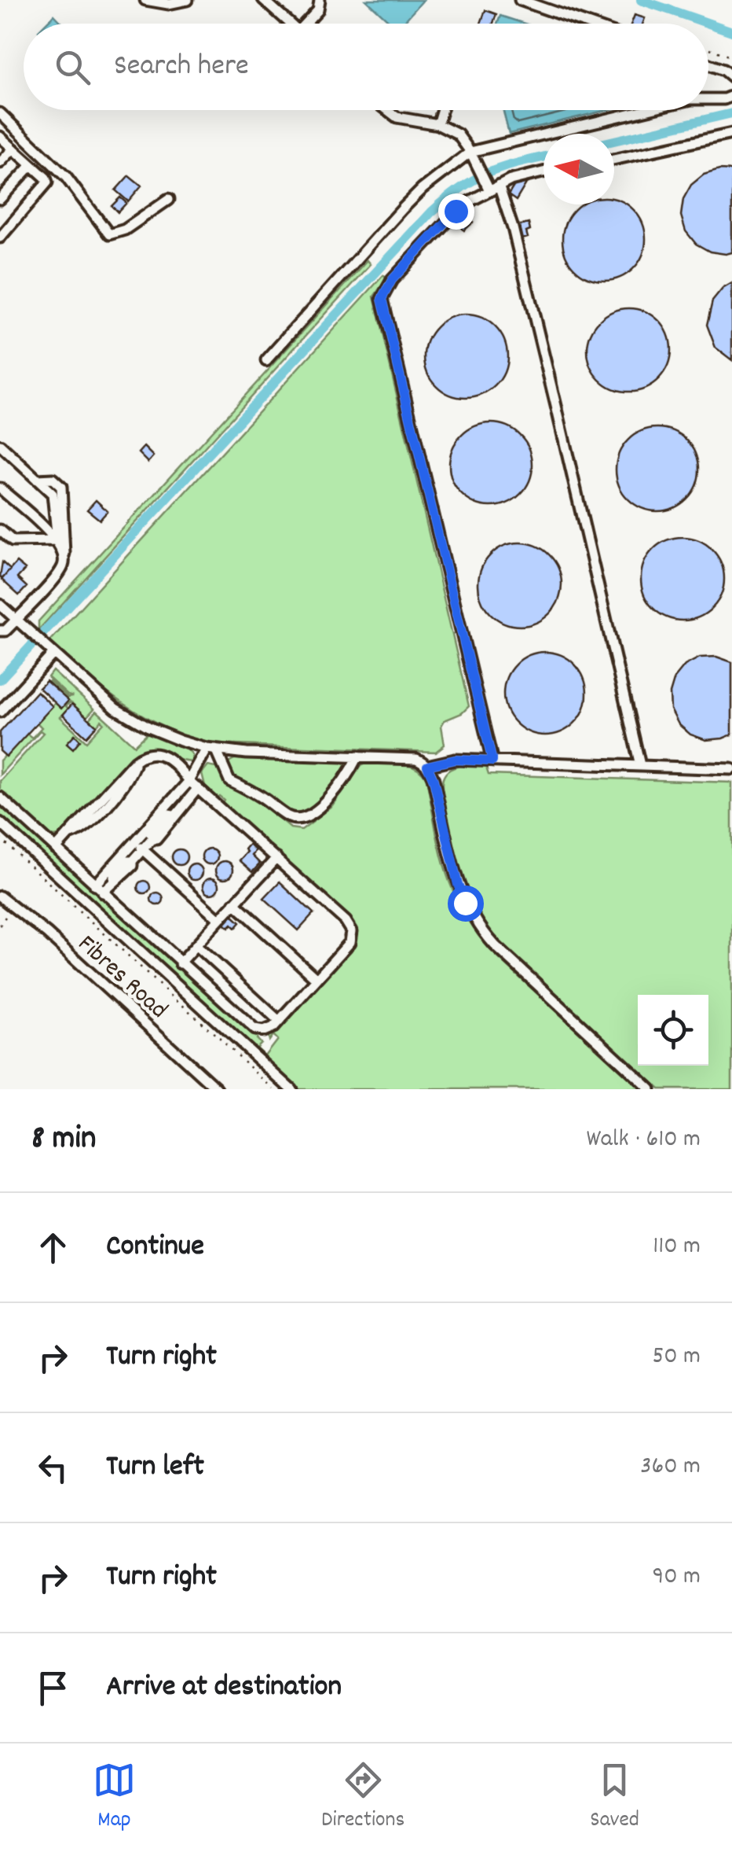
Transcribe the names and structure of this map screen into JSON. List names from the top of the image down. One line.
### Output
{"streets":{"street":["Fibres Road"]},"north":"left","page":{"search":"Search here","heading":["8 min","Walk · 610 m"],"list":[["Continue","110 m"],["Turn right","50 m"],["Turn left","360 m"],["Turn right","90 m"],"Arrive at destination"],"nav":["Map","Directions","Saved"]}}
